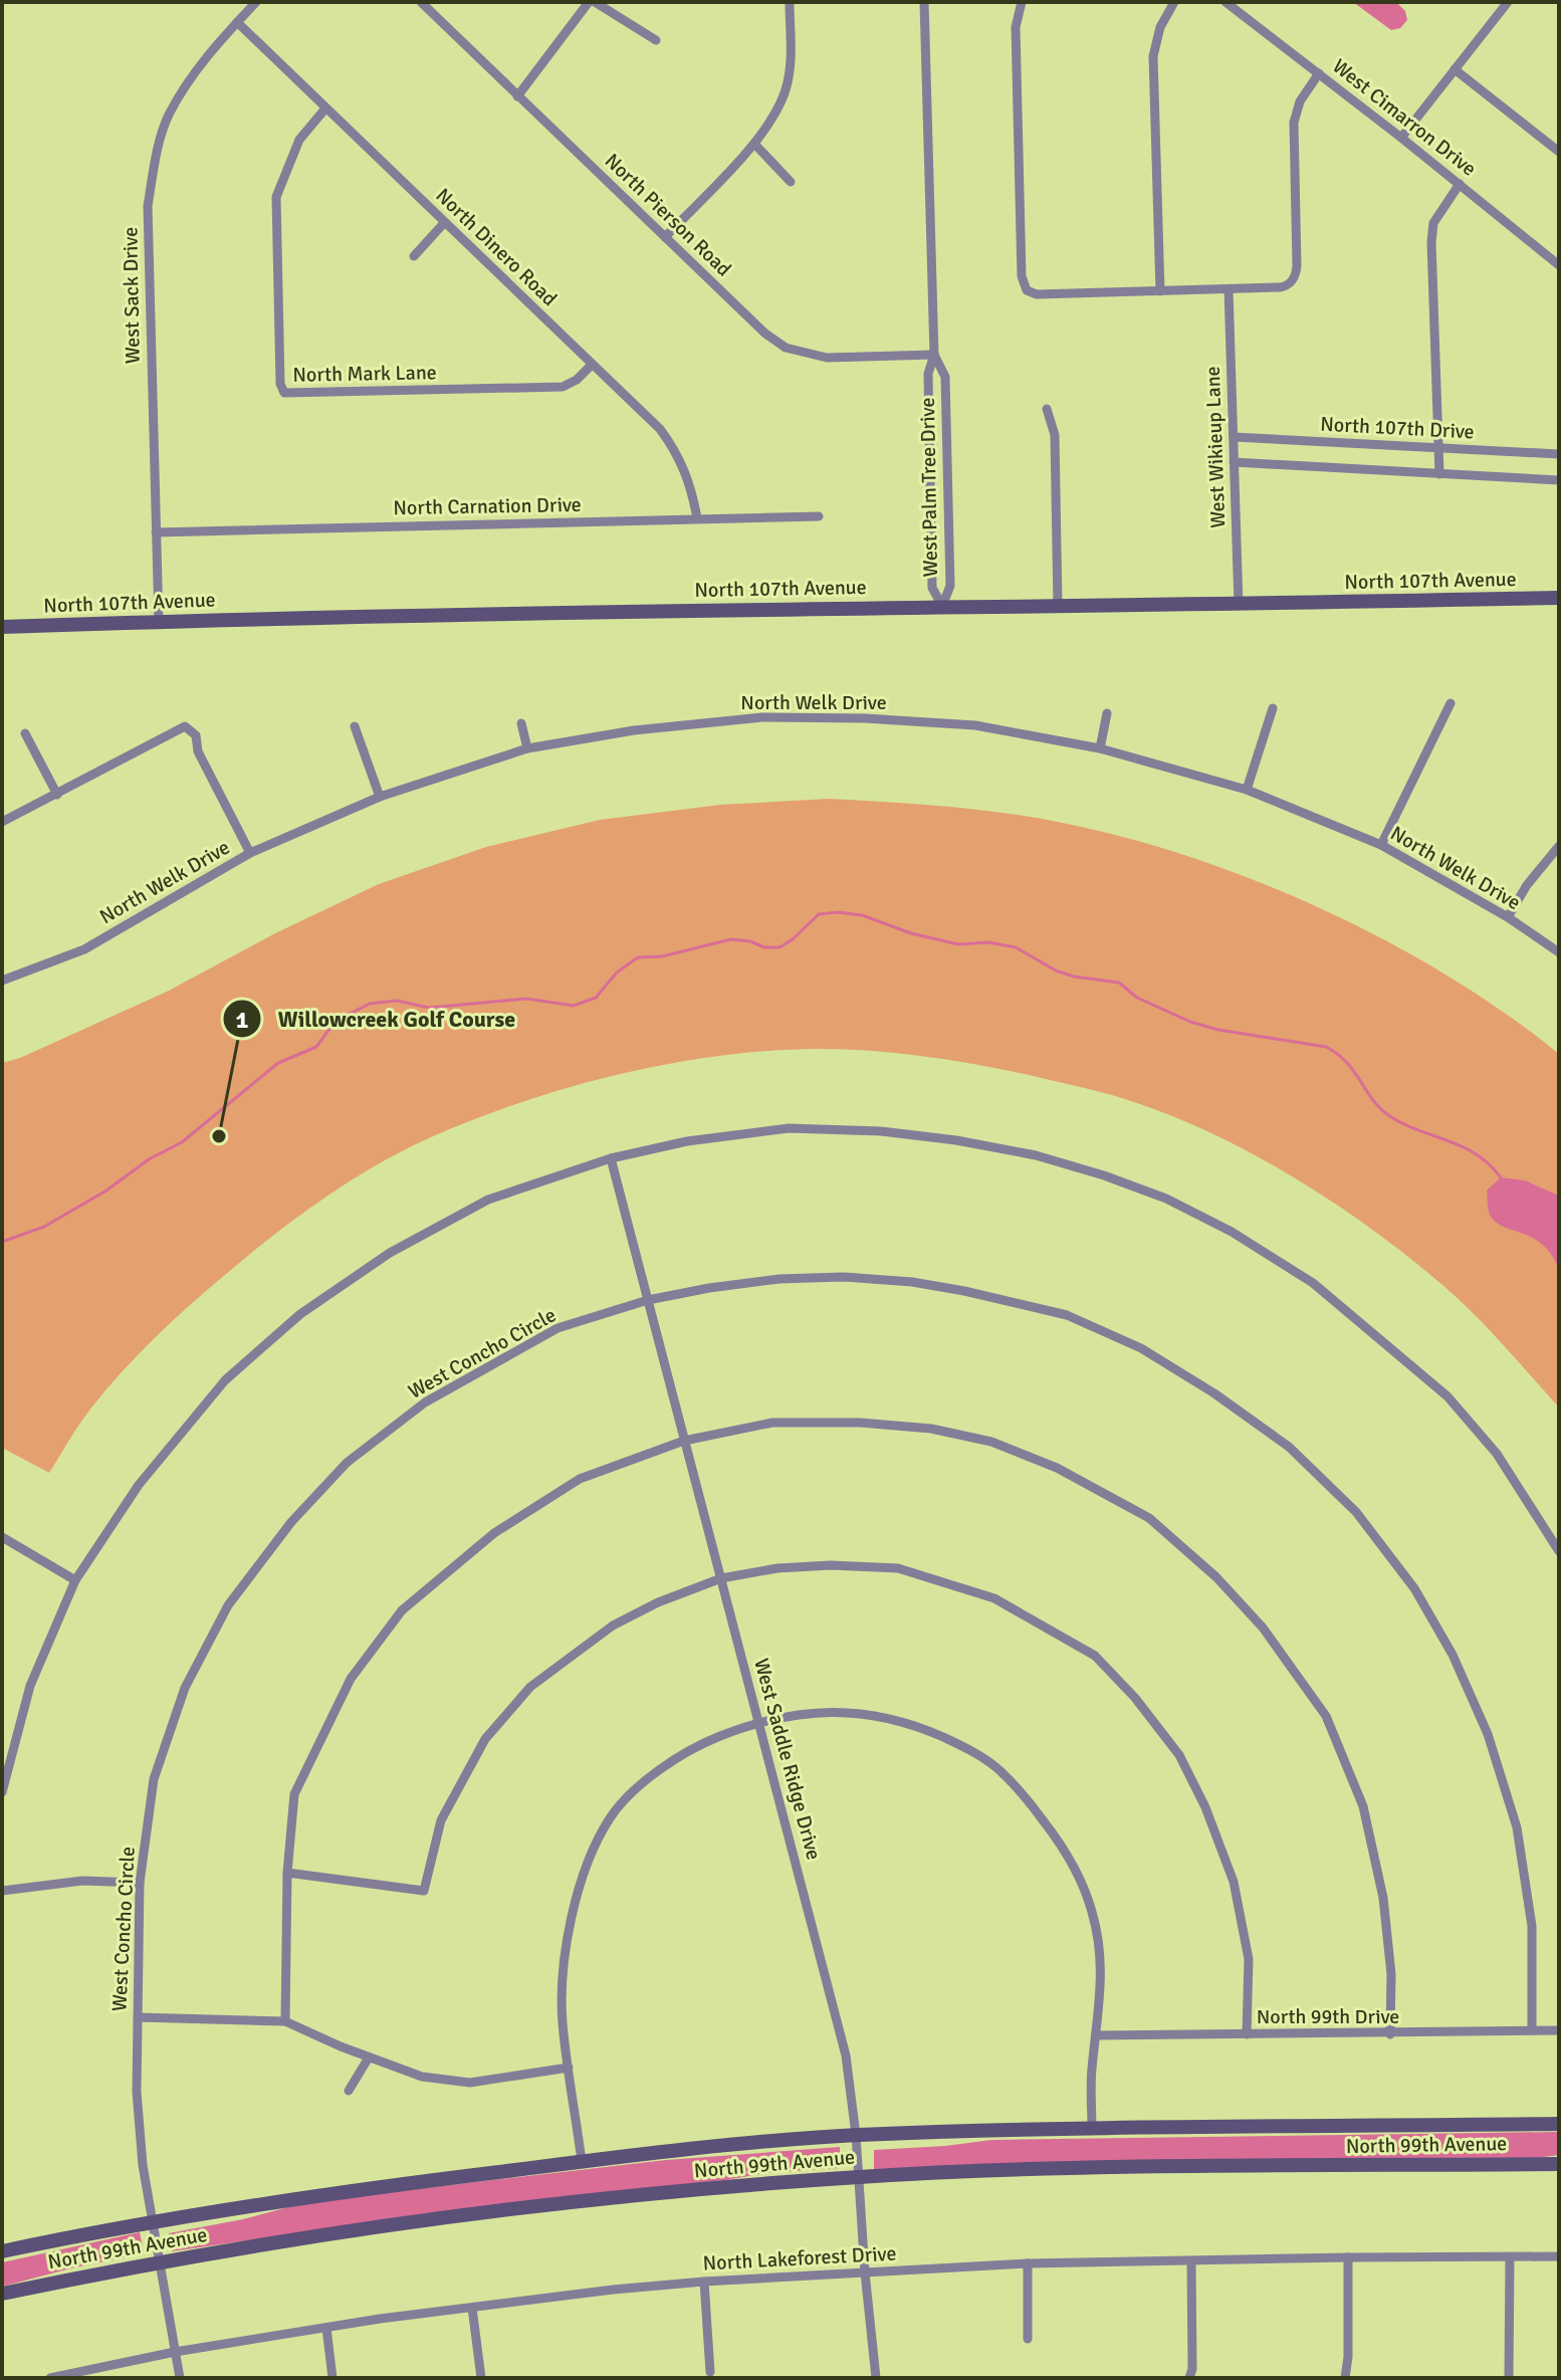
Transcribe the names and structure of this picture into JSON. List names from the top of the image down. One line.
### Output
{"streets":{"main road":["North 107th Avenue","North 99th Avenue"],"street":["West Cimarron Drive","North Pierson Road","North Dinero Road","West Sack Drive","North Mark Lane","North 107th Drive","West Wikieup Lane","West Palm Tree Drive","North Carnation Drive","North Welk Drive","West Concho Circle","West Saddle Ridge Drive","North 99th Drive","North Lakeforest Drive"]},"crossings":[["North Pierson Road","West Palm Tree Drive"],["North Dinero Road","West Sack Drive"],["North Dinero Road","North Mark Lane"],["North Dinero Road","North Carnation Drive"],["West Sack Drive","North Carnation Drive"],["West Sack Drive","North 107th Avenue"],["North 107th Drive","West Wikieup Lane"],["West Wikieup Lane","North 107th Avenue"],["West Palm Tree Drive","North 107th Avenue"],["West Concho Circle","West Saddle Ridge Drive"],["West Concho Circle","North 99th Drive"],["West Concho Circle","North 99th Avenue"],["West Concho Circle","North Lakeforest Drive"],["West Saddle Ridge Drive","North 99th Avenue"],["West Saddle Ridge Drive","North Lakeforest Drive"]],"places":["Willowcreek Golf Course"]}
